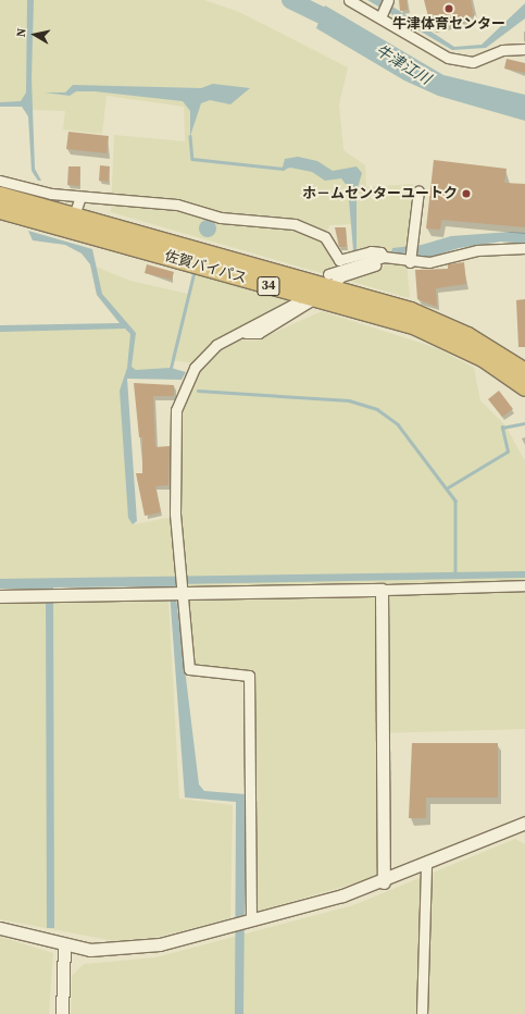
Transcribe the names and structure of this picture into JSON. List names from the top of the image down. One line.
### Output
{"streets":{"highway":["佐賀バイパス","34"]},"water":["牛津江川"],"places":["牛津体育センター","ホ－ムセンターユートク"],"north":"left"}
